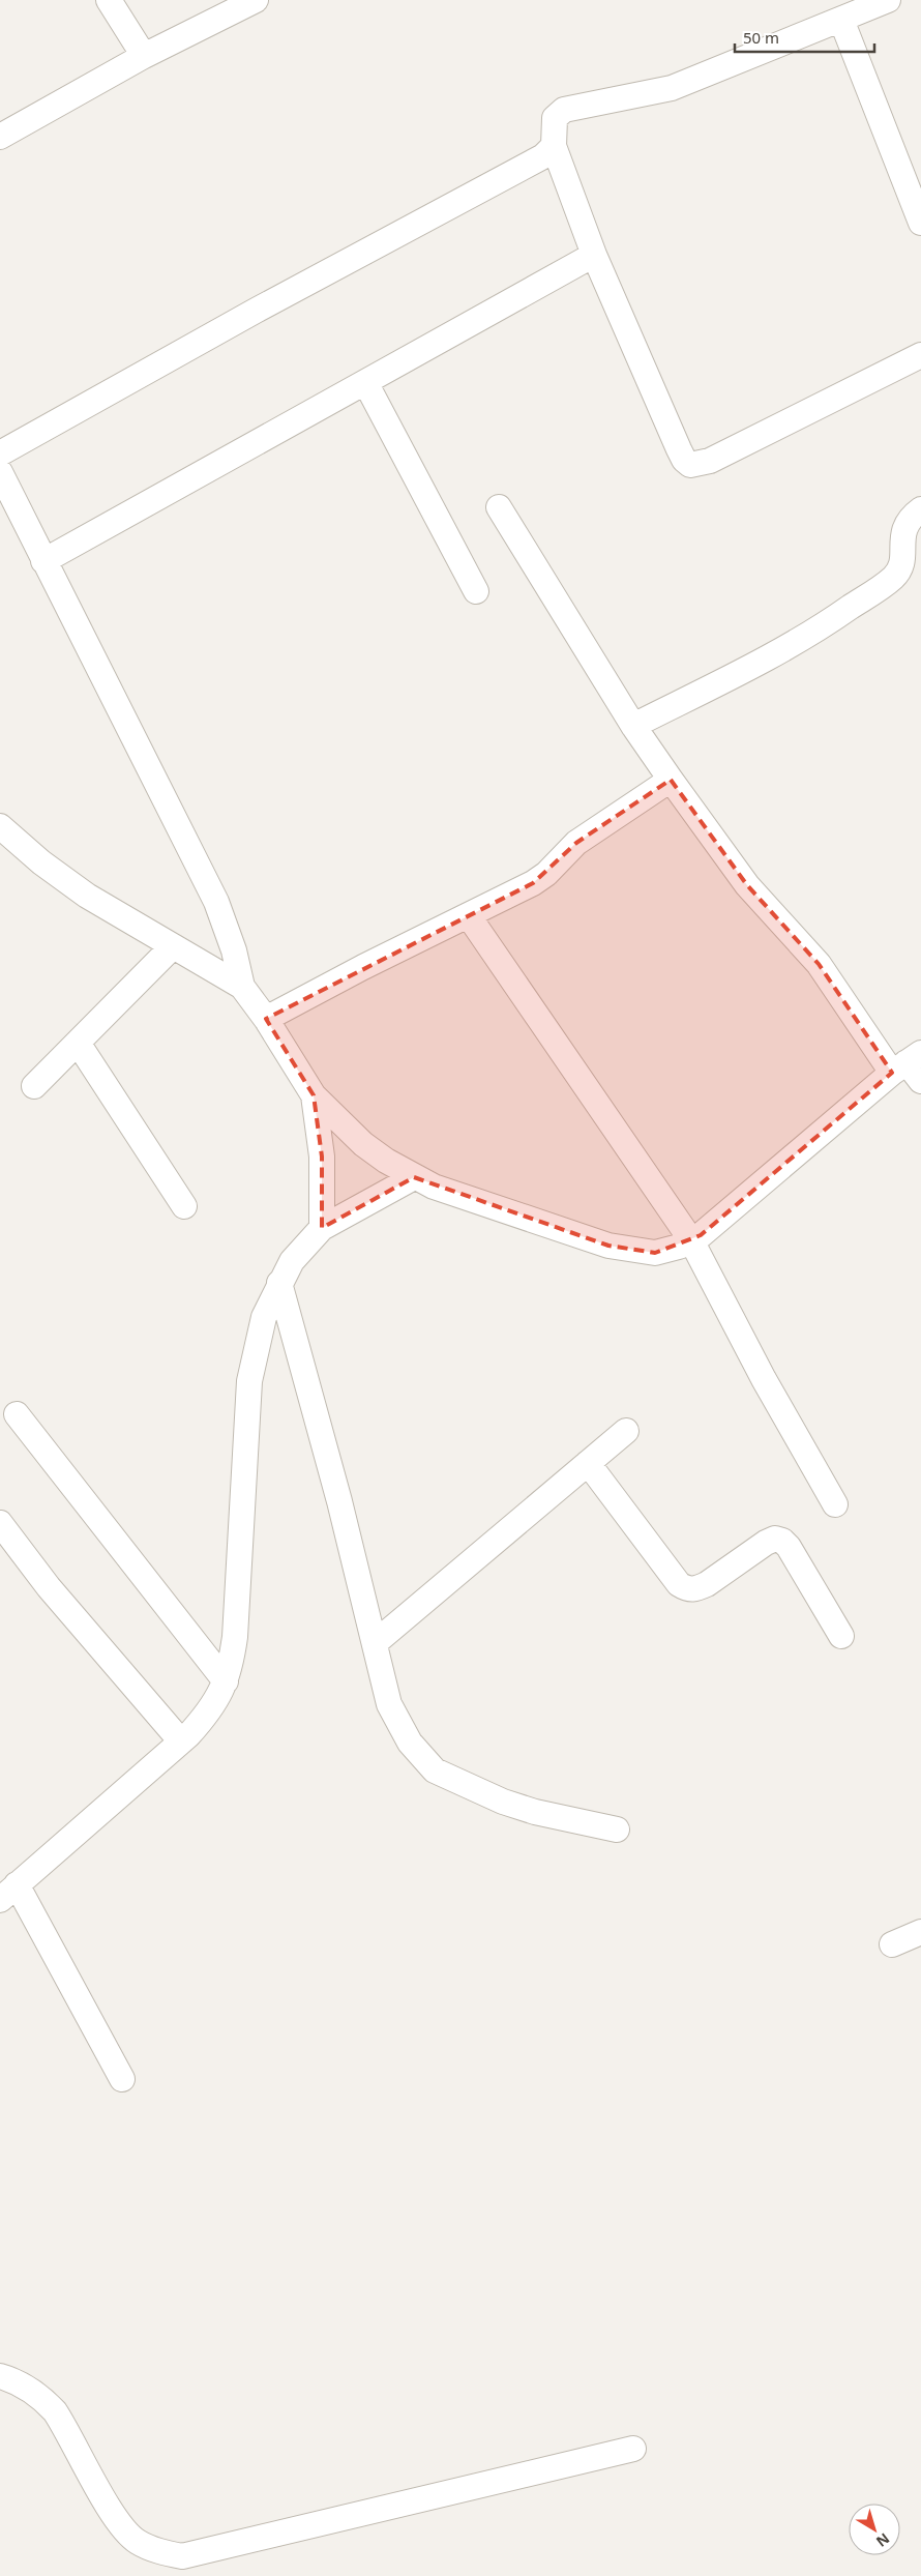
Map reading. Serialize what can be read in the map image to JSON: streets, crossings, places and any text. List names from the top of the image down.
{
  "scale_bar": "50 m",
  "north": "bottom right"
}
